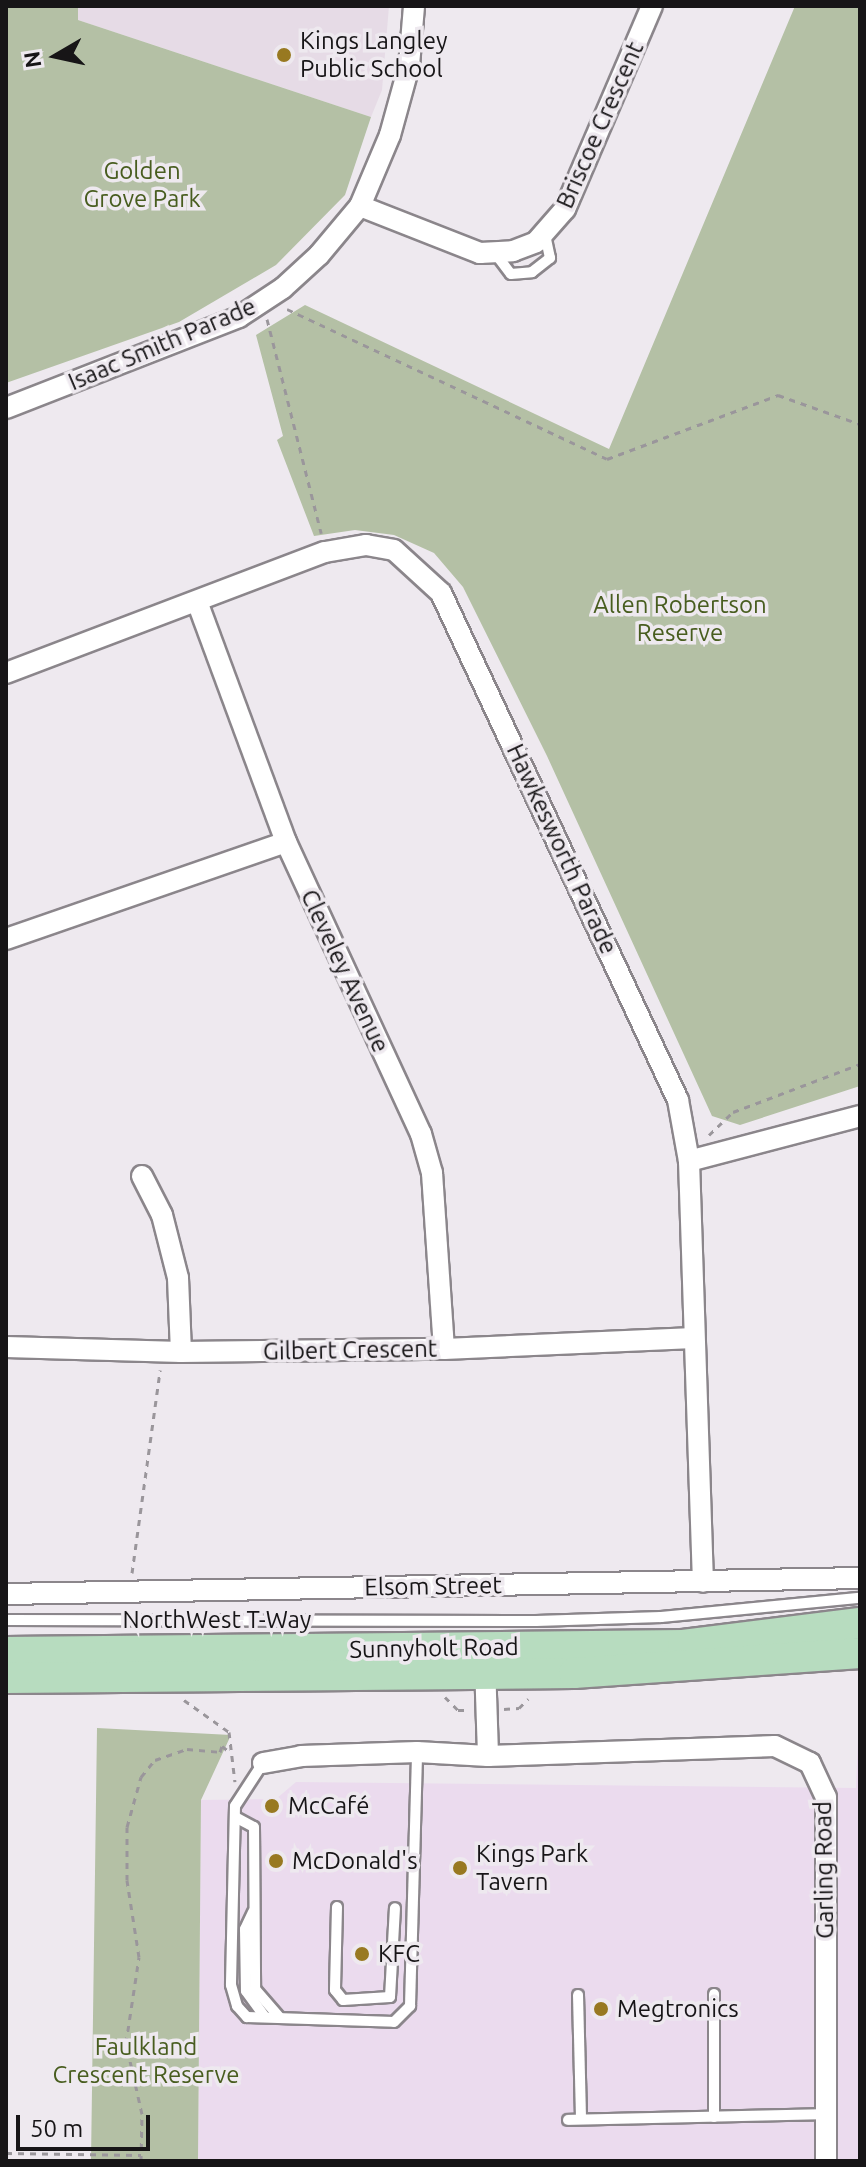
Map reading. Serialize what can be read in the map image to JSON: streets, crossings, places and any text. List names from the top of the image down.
{
  "streets": {
    "main road": ["Sunnyholt Road"],
    "street": [
      "Briscoe Crescent",
      "Isaac Smith Parade",
      "Hawkesworth Parade",
      "Cleveley Avenue",
      "Gilbert Crescent",
      "Elsom Street",
      "Garling Road"
    ],
    "lane": ["NorthWest T-Way"]
  },
  "crossings": [
    ["Briscoe Crescent", "Isaac Smith Parade"],
    ["Hawkesworth Parade", "Cleveley Avenue"],
    ["Hawkesworth Parade", "Gilbert Crescent"],
    ["Hawkesworth Parade", "Elsom Street"],
    ["Cleveley Avenue", "Gilbert Crescent"]
  ],
  "parks": ["Golden Grove Park", "Allen Robertson Reserve", "Faulkland Crescent Reserve"],
  "places": [
    "Kings Langley Public School",
    "McCafé",
    "McDonald's",
    "Kings Park Tavern",
    "KFC",
    "Megtronics"
  ],
  "scale_bar": "50 m",
  "north": "left"
}
